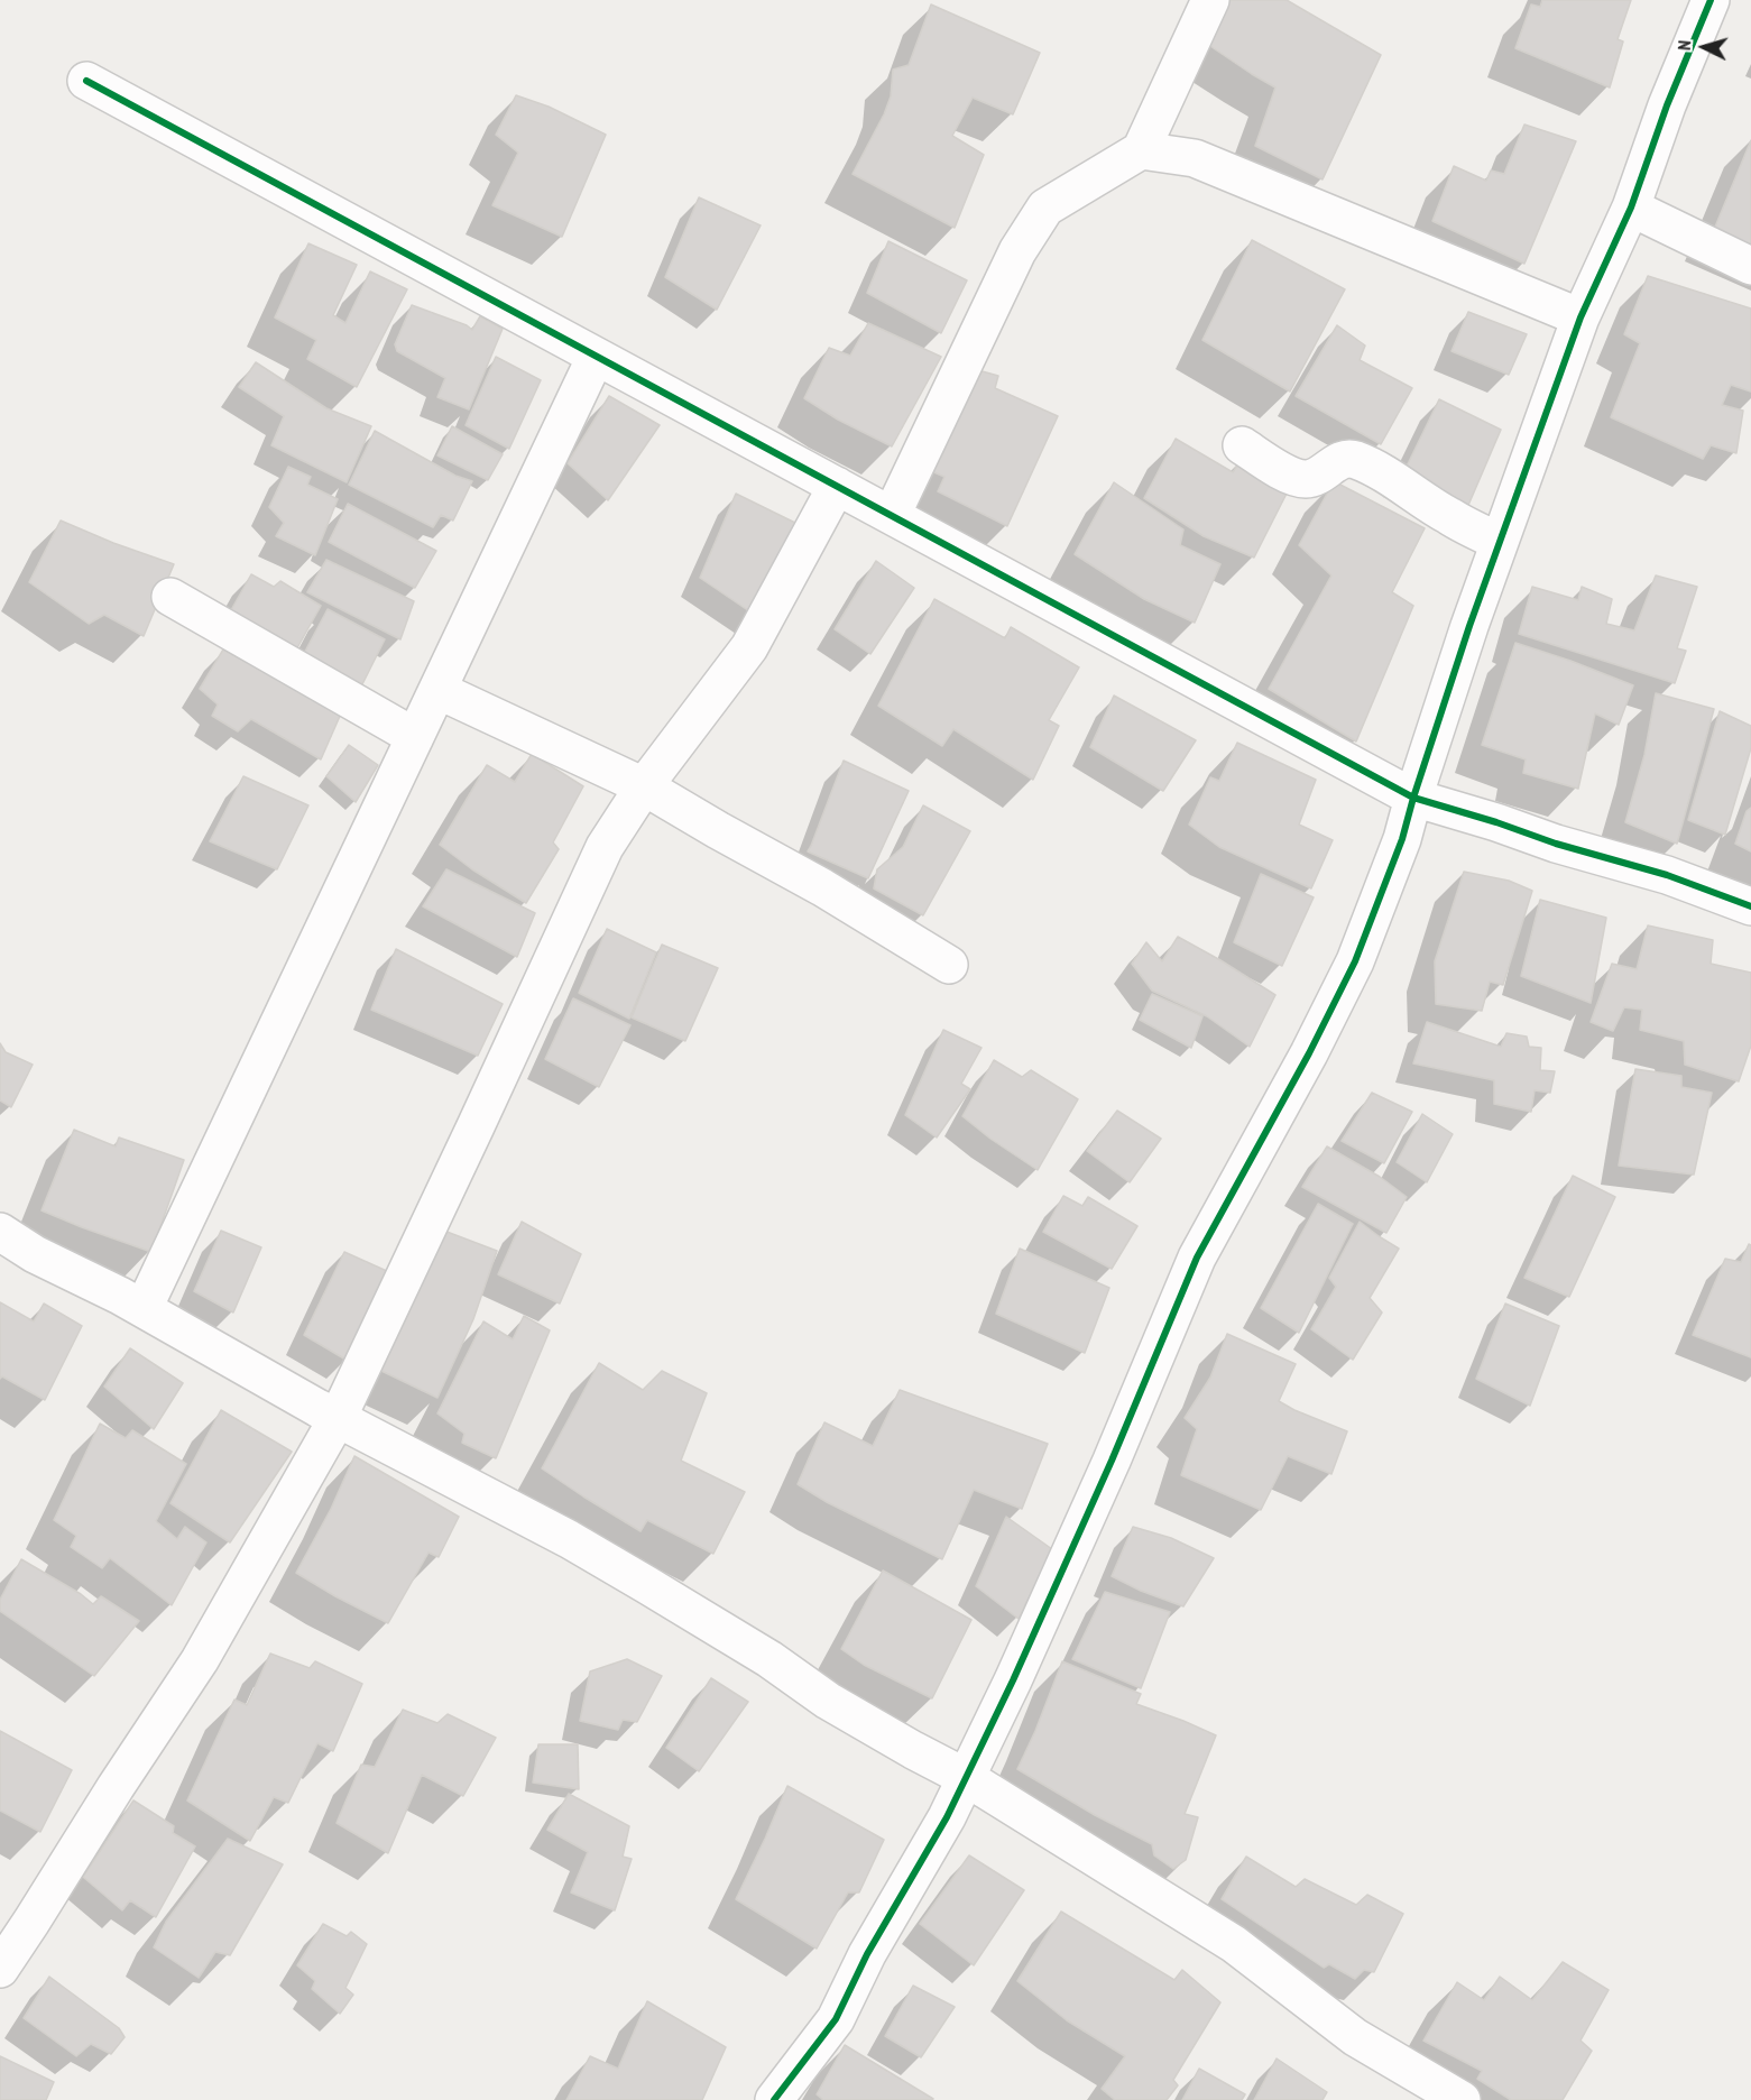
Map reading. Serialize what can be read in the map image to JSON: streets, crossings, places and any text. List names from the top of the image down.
{
  "north": "left"
}
